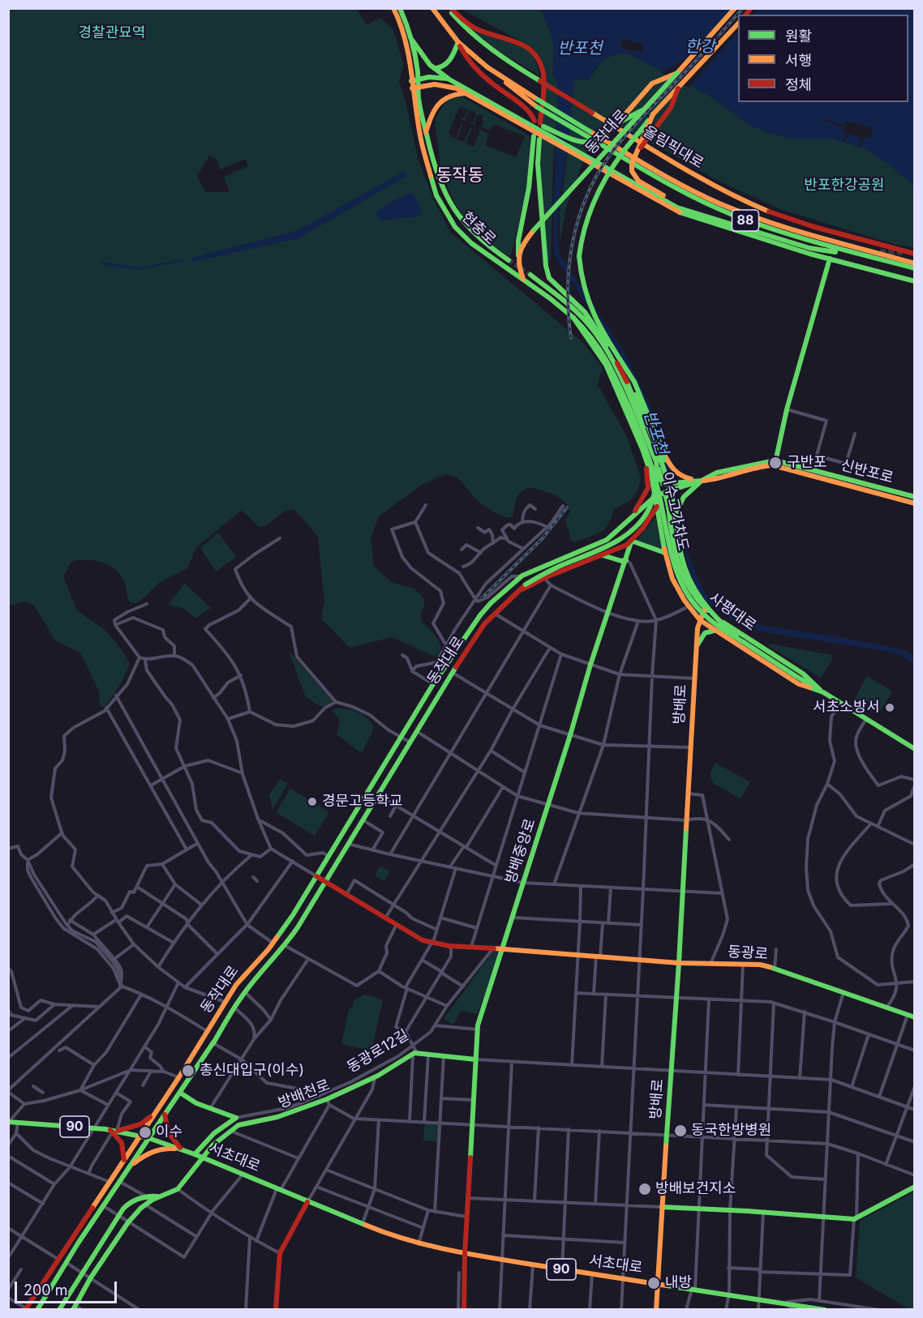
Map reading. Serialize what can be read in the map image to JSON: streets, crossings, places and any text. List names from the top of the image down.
{
  "streets": {
    "main road": [
      "동작대로",
      "올림픽대로",
      "88",
      "현충로",
      "신반포로",
      "이수고가차도",
      "사평대로",
      "방배로",
      "방배중앙로",
      "동광로",
      "동광로12길",
      "방배천로",
      "90",
      "서초대로"
    ]
  },
  "crossings": [
    ["동작대로", "현충로"],
    ["동작대로", "신반포로"],
    ["동작대로", "이수고가차도"],
    ["동작대로", "사평대로"],
    ["동작대로", "방배중앙로"],
    ["동작대로", "동광로"],
    ["동작대로", "90"],
    ["동작대로", "서초대로"],
    ["현충로", "이수고가차도"],
    ["신반포로", "사평대로"],
    ["이수고가차도", "사평대로"],
    ["사평대로", "방배로"],
    ["사평대로", "방배중앙로"],
    ["방배로", "동광로"],
    ["방배로", "서초대로"],
    ["방배중앙로", "동광로"],
    ["방배중앙로", "서초대로"],
    ["동광로", "동광로12길"],
    ["동광로12길", "서초대로"],
    ["방배천로", "서초대로"],
    ["90", "서초대로"]
  ],
  "districts": ["동작동"],
  "water": ["한강", "반포천"],
  "parks": ["경찰관묘역", "반포한강공원"],
  "places": [
    "구반포",
    "서초소방서",
    "경문고등학교",
    "총신대입구(이수)",
    "동국한방병원",
    "이수",
    "방배보건지소",
    "내방"
  ],
  "legend": ["원활", "서행", "정체"],
  "scale_bar": "200 m"
}
